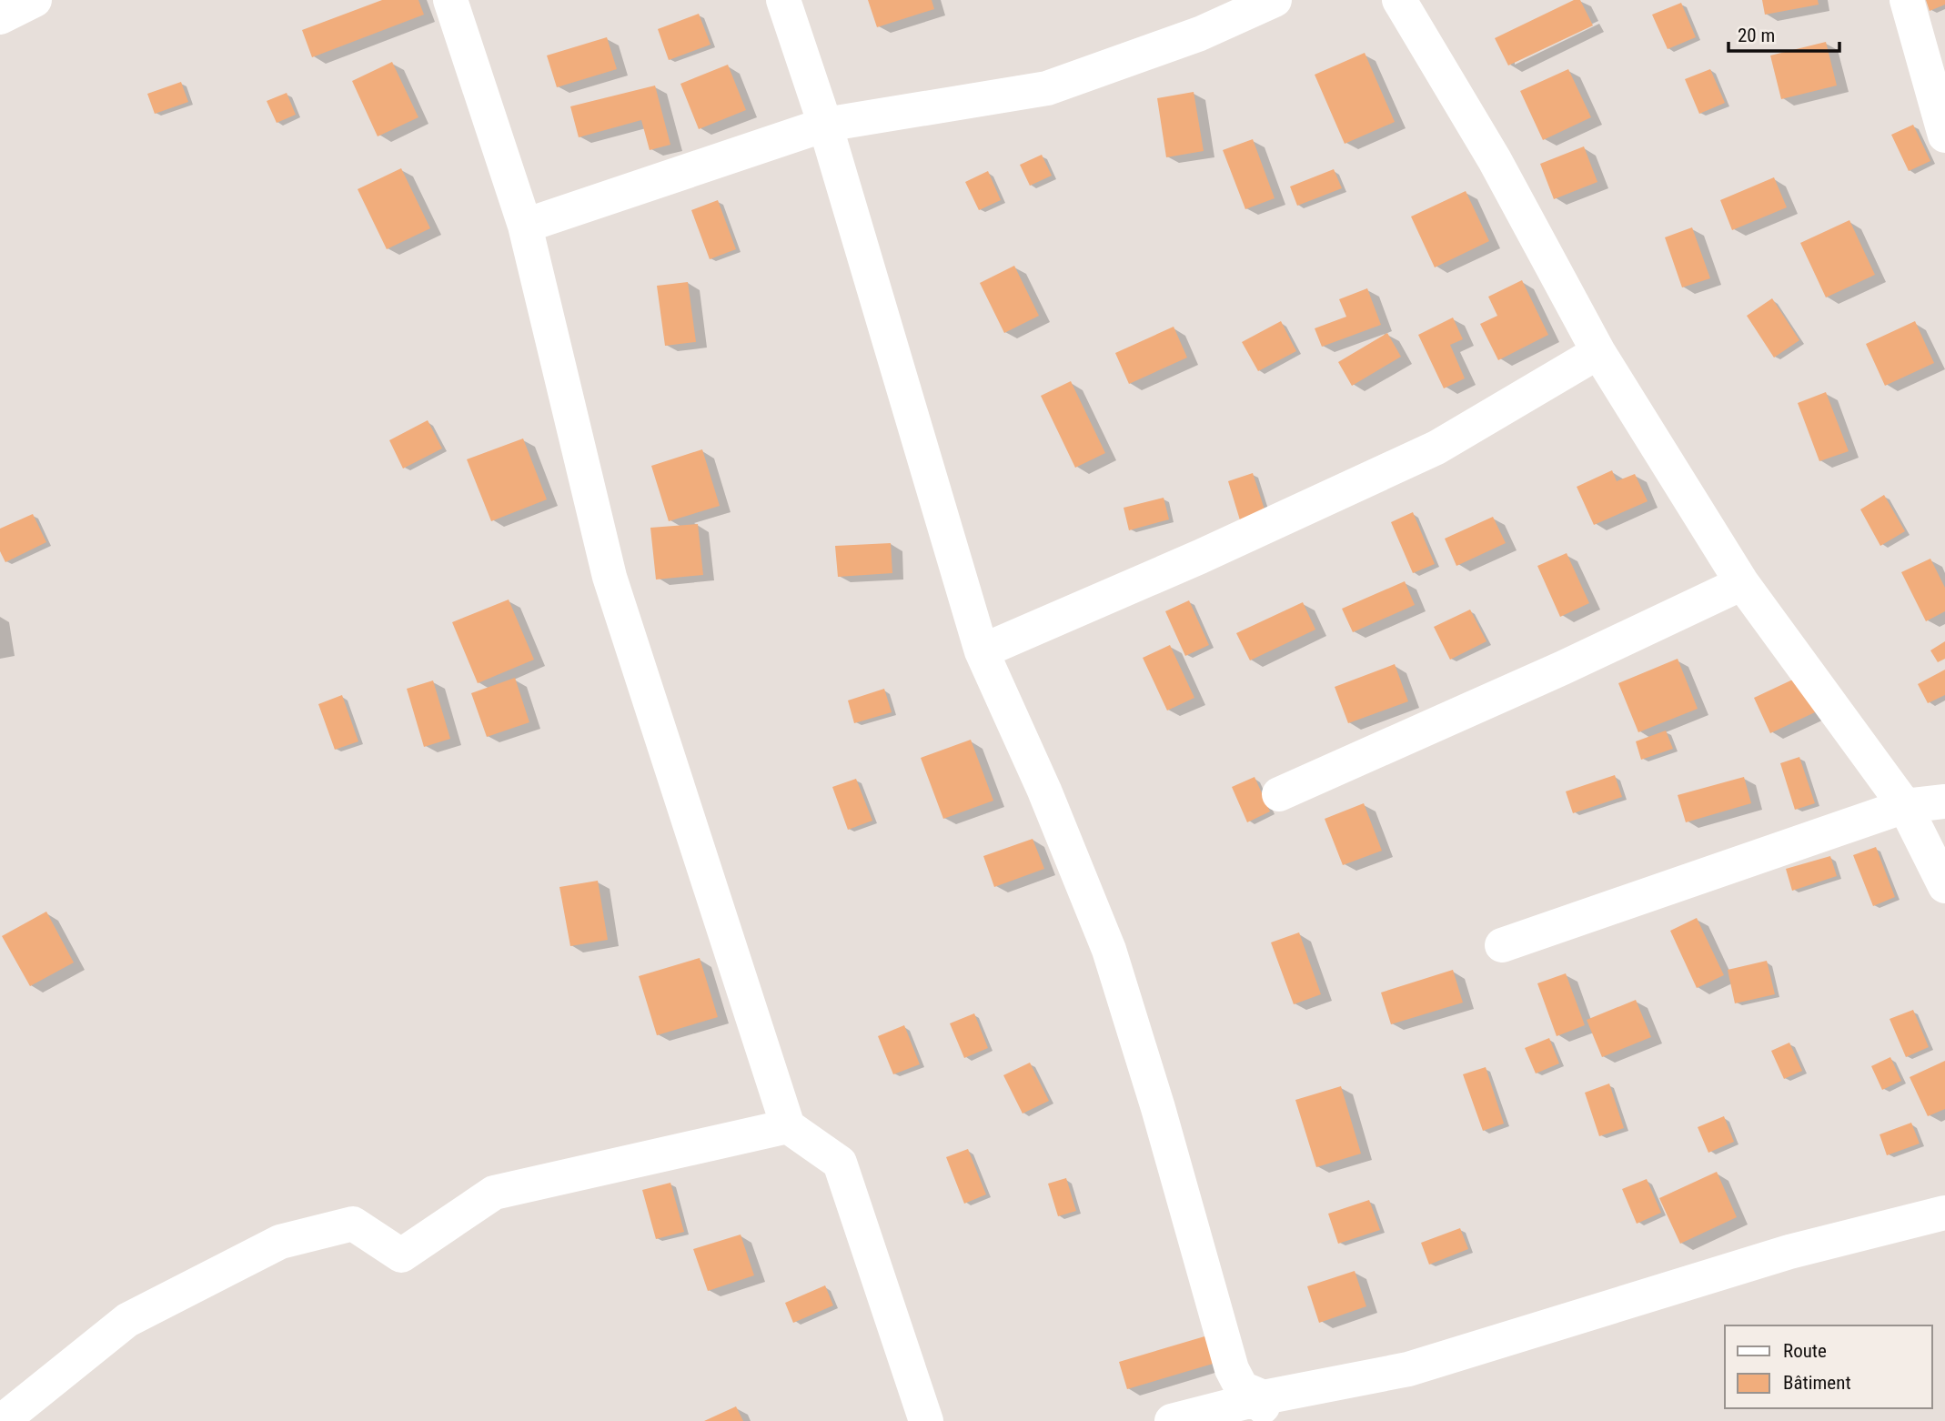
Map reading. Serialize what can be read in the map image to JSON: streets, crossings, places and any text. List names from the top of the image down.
{
  "legend": ["Route", "Bâtiment"],
  "scale_bar": "20 m"
}
